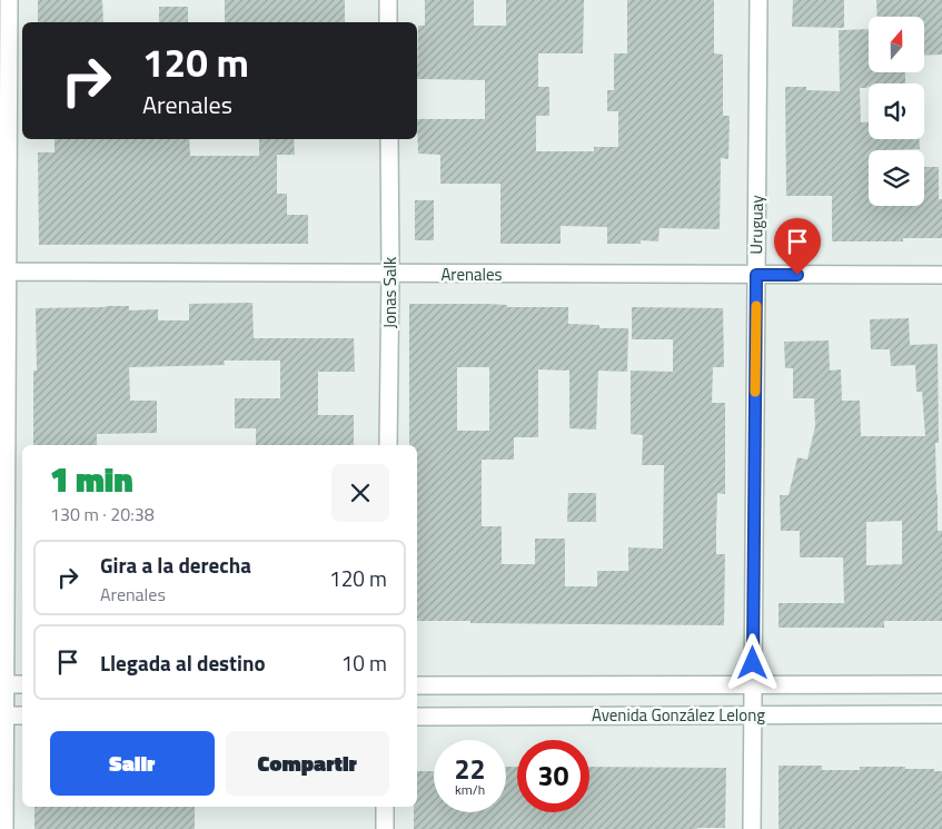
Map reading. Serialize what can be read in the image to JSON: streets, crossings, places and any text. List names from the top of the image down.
{
  "streets": {
    "street": [
      "Uruguay",
      "Arenales",
      "Jonas Salk",
      "Avenida González Lelong"
    ]
  },
  "crossings": [
    ["Uruguay", "Arenales"],
    ["Uruguay", "Avenida González Lelong"],
    ["Arenales", "Jonas Salk"]
  ],
  "north": "top",
  "page": {
    "turn": ["120 m", "Arenales"],
    "heading": ["1 min", "130 m · 20:38"],
    "list": [
      {
        "name": "Gira a la derecha",
        "note": "Arenales",
        "value": "120 m"
      },
      {
        "name": "Llegada al destino",
        "value": "10 m"
      }
    ],
    "buttons": ["Salir", "Compartir"],
    "speed": "22 km/h",
    "limit": "30"
  }
}
